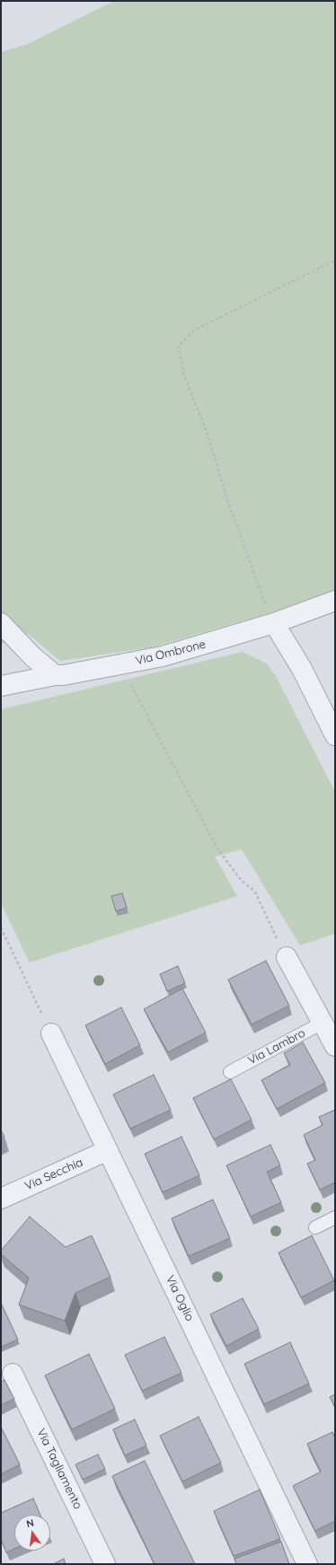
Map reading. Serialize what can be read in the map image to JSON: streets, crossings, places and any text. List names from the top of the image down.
{
  "streets": {
    "street": [
      "Via Ombrone",
      "Via Secchia",
      "Via Oglio",
      "Via Tagliamento"
    ],
    "lane": ["Via Lambro"]
  },
  "crossings": [
    ["Via Secchia", "Via Oglio"]
  ],
  "north": "top"
}
